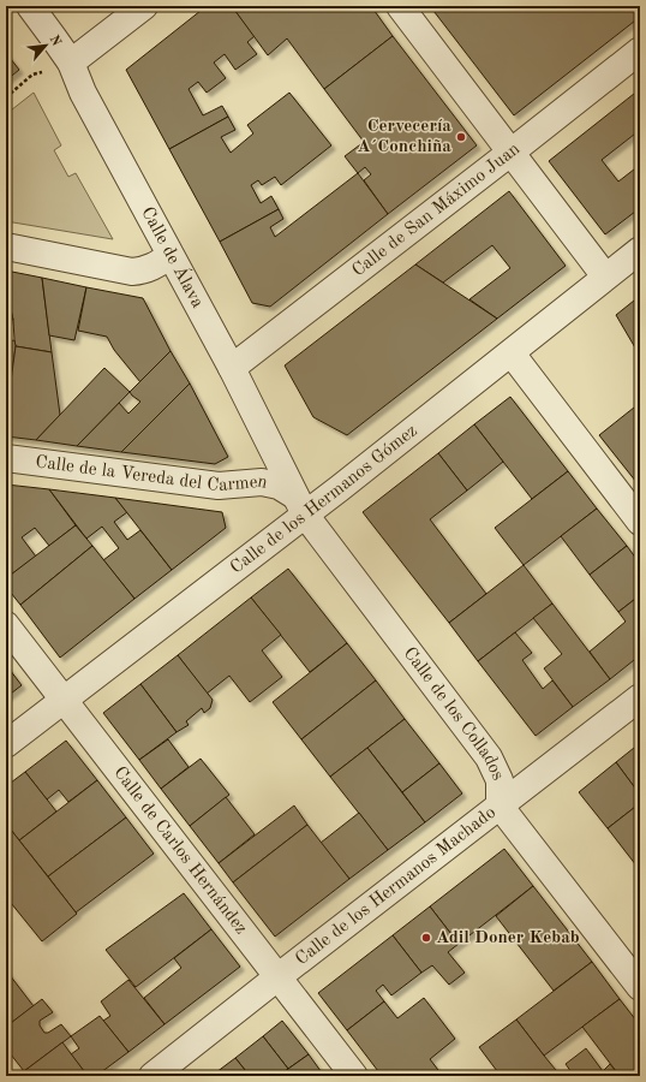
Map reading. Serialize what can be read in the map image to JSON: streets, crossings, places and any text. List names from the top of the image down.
{
  "streets": {
    "street": [
      "Calle de San Máximo Juan",
      "Calle de Álava",
      "Calle de la Vereda del Carmen",
      "Calle de los Hermanos Gómez",
      "Calle de los Collados",
      "Calle de Carlos Hernández",
      "Calle de los Hermanos Machado"
    ]
  },
  "crossings": [
    ["Calle de San Máximo Juan", "Calle de Álava"],
    ["Calle de Álava", "Calle de la Vereda del Carmen"],
    ["Calle de Álava", "Calle de los Hermanos Gómez"],
    ["Calle de Álava", "Calle de los Collados"],
    ["Calle de la Vereda del Carmen", "Calle de los Hermanos Gómez"],
    ["Calle de la Vereda del Carmen", "Calle de los Collados"],
    ["Calle de los Hermanos Gómez", "Calle de los Collados"],
    ["Calle de los Hermanos Gómez", "Calle de Carlos Hernández"],
    ["Calle de los Collados", "Calle de los Hermanos Machado"],
    ["Calle de Carlos Hernández", "Calle de los Hermanos Machado"]
  ],
  "places": ["Cervecería A´Conchiña", "Adil Doner Kebab"],
  "north": "top right"
}
